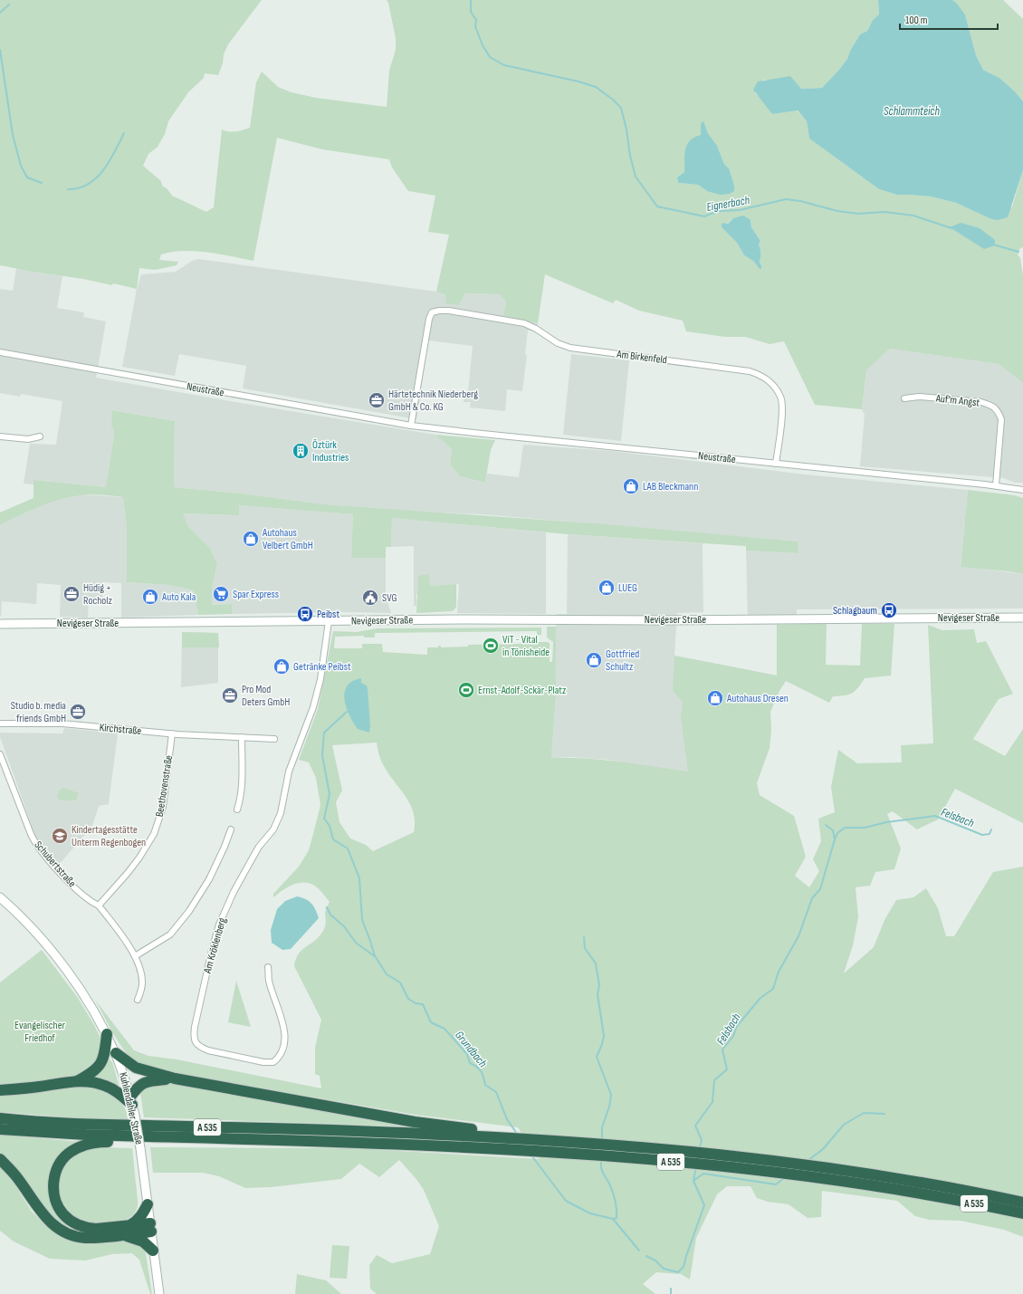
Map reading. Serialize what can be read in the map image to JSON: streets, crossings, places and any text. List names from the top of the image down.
{
  "streets": {
    "highway": ["A 535"],
    "main road": ["Nevigeser Straße", "Kuhlendahler Straße"],
    "street": [
      "Am Birkenfeld",
      "Neustraße",
      "Auf'm Angst",
      "Kirchstraße",
      "Beethovenstraße",
      "Schubertstraße",
      "Am Kröklenberg"
    ]
  },
  "crossings": [
    ["Am Birkenfeld", "Neustraße"],
    ["Neustraße", "Auf'm Angst"],
    ["Nevigeser Straße", "Am Kröklenberg"],
    ["Kirchstraße", "Beethovenstraße"],
    ["Beethovenstraße", "Schubertstraße"]
  ],
  "water": [
    "Schlammteich",
    "Eignerbach",
    "Felsbach",
    "Grundbach"
  ],
  "parks": ["Evangelischer Friedhof"],
  "places": {
    "office": [
      "Härtetechnik Niederberg GmbH & Co. KG",
      "Hüdig + Rocholz",
      "Pro Mod Deters GmbH",
      "Studio b. media friends GmbH"
    ],
    "building": ["Öztürk Industries"],
    "shop": [
      "LAB Bleckmann",
      "Autohaus Velbert GmbH",
      "LUEG",
      "Auto Kala",
      "Gottfried Schultz",
      "Getränke Peibst",
      "Autohaus Dresen"
    ],
    "supermarket": ["Spar Express"],
    "public building": ["SVG"],
    "bus stop": ["Schlagbaum", "Peibst"],
    "sports": ["ViT - Vital in Tönisheide", "Ernst-Adolf-Sckär-Platz"],
    "school or university": ["Kindertagesstätte Unterm Regenbogen"]
  },
  "scale_bar": "100 m"
}
